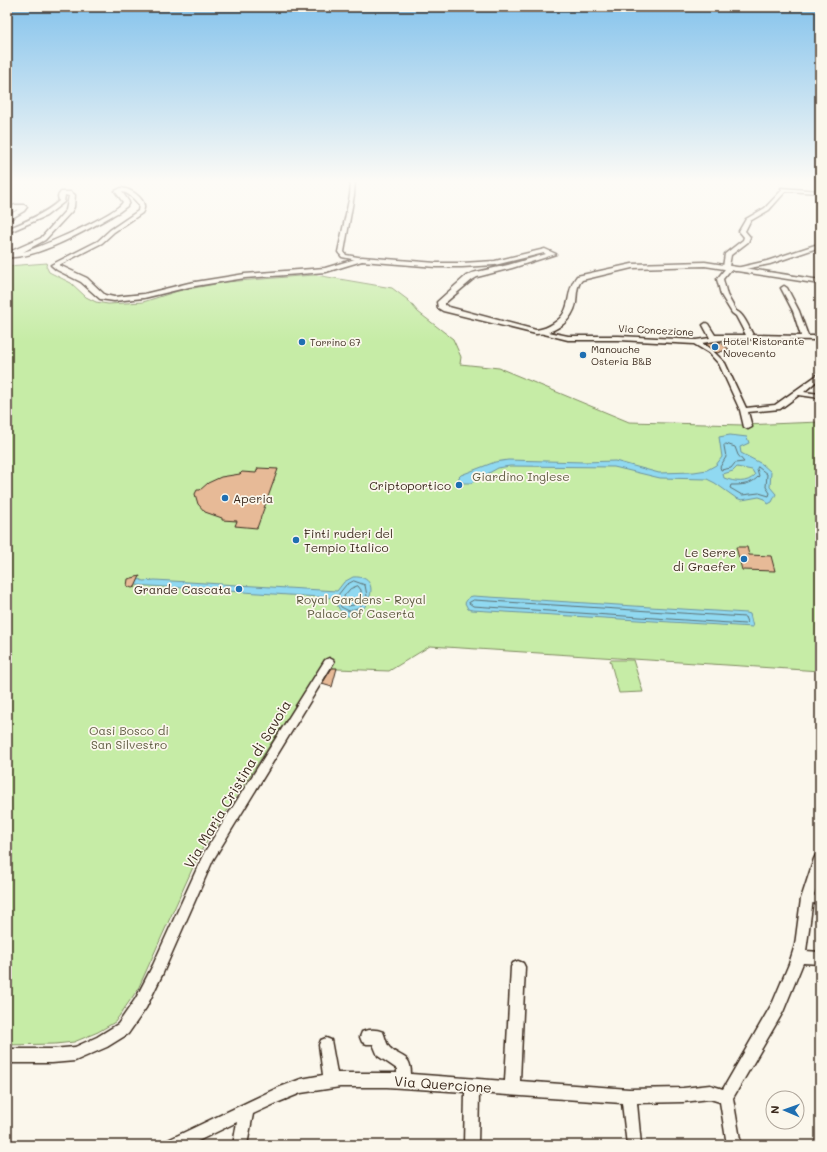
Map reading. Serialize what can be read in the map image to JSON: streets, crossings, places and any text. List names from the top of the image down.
{
  "streets": {
    "street": ["Via Concezione", "Via Maria Cristina di Savoia", "Via Quercione"]
  },
  "parks": ["Giardino Inglese", "Royal Gardens - Royal Palace of Caserta", "Oasi Bosco di San Silvestro"],
  "places": [
    "Torrino 67",
    "Hotel Ristorante Novecento",
    "Manouche Osteria B&B",
    "Criptoportico",
    "Aperia",
    "Finti ruderi del Tempio Italico",
    "Le Serre di Graefer",
    "Grande Cascata"
  ],
  "north": "left"
}
